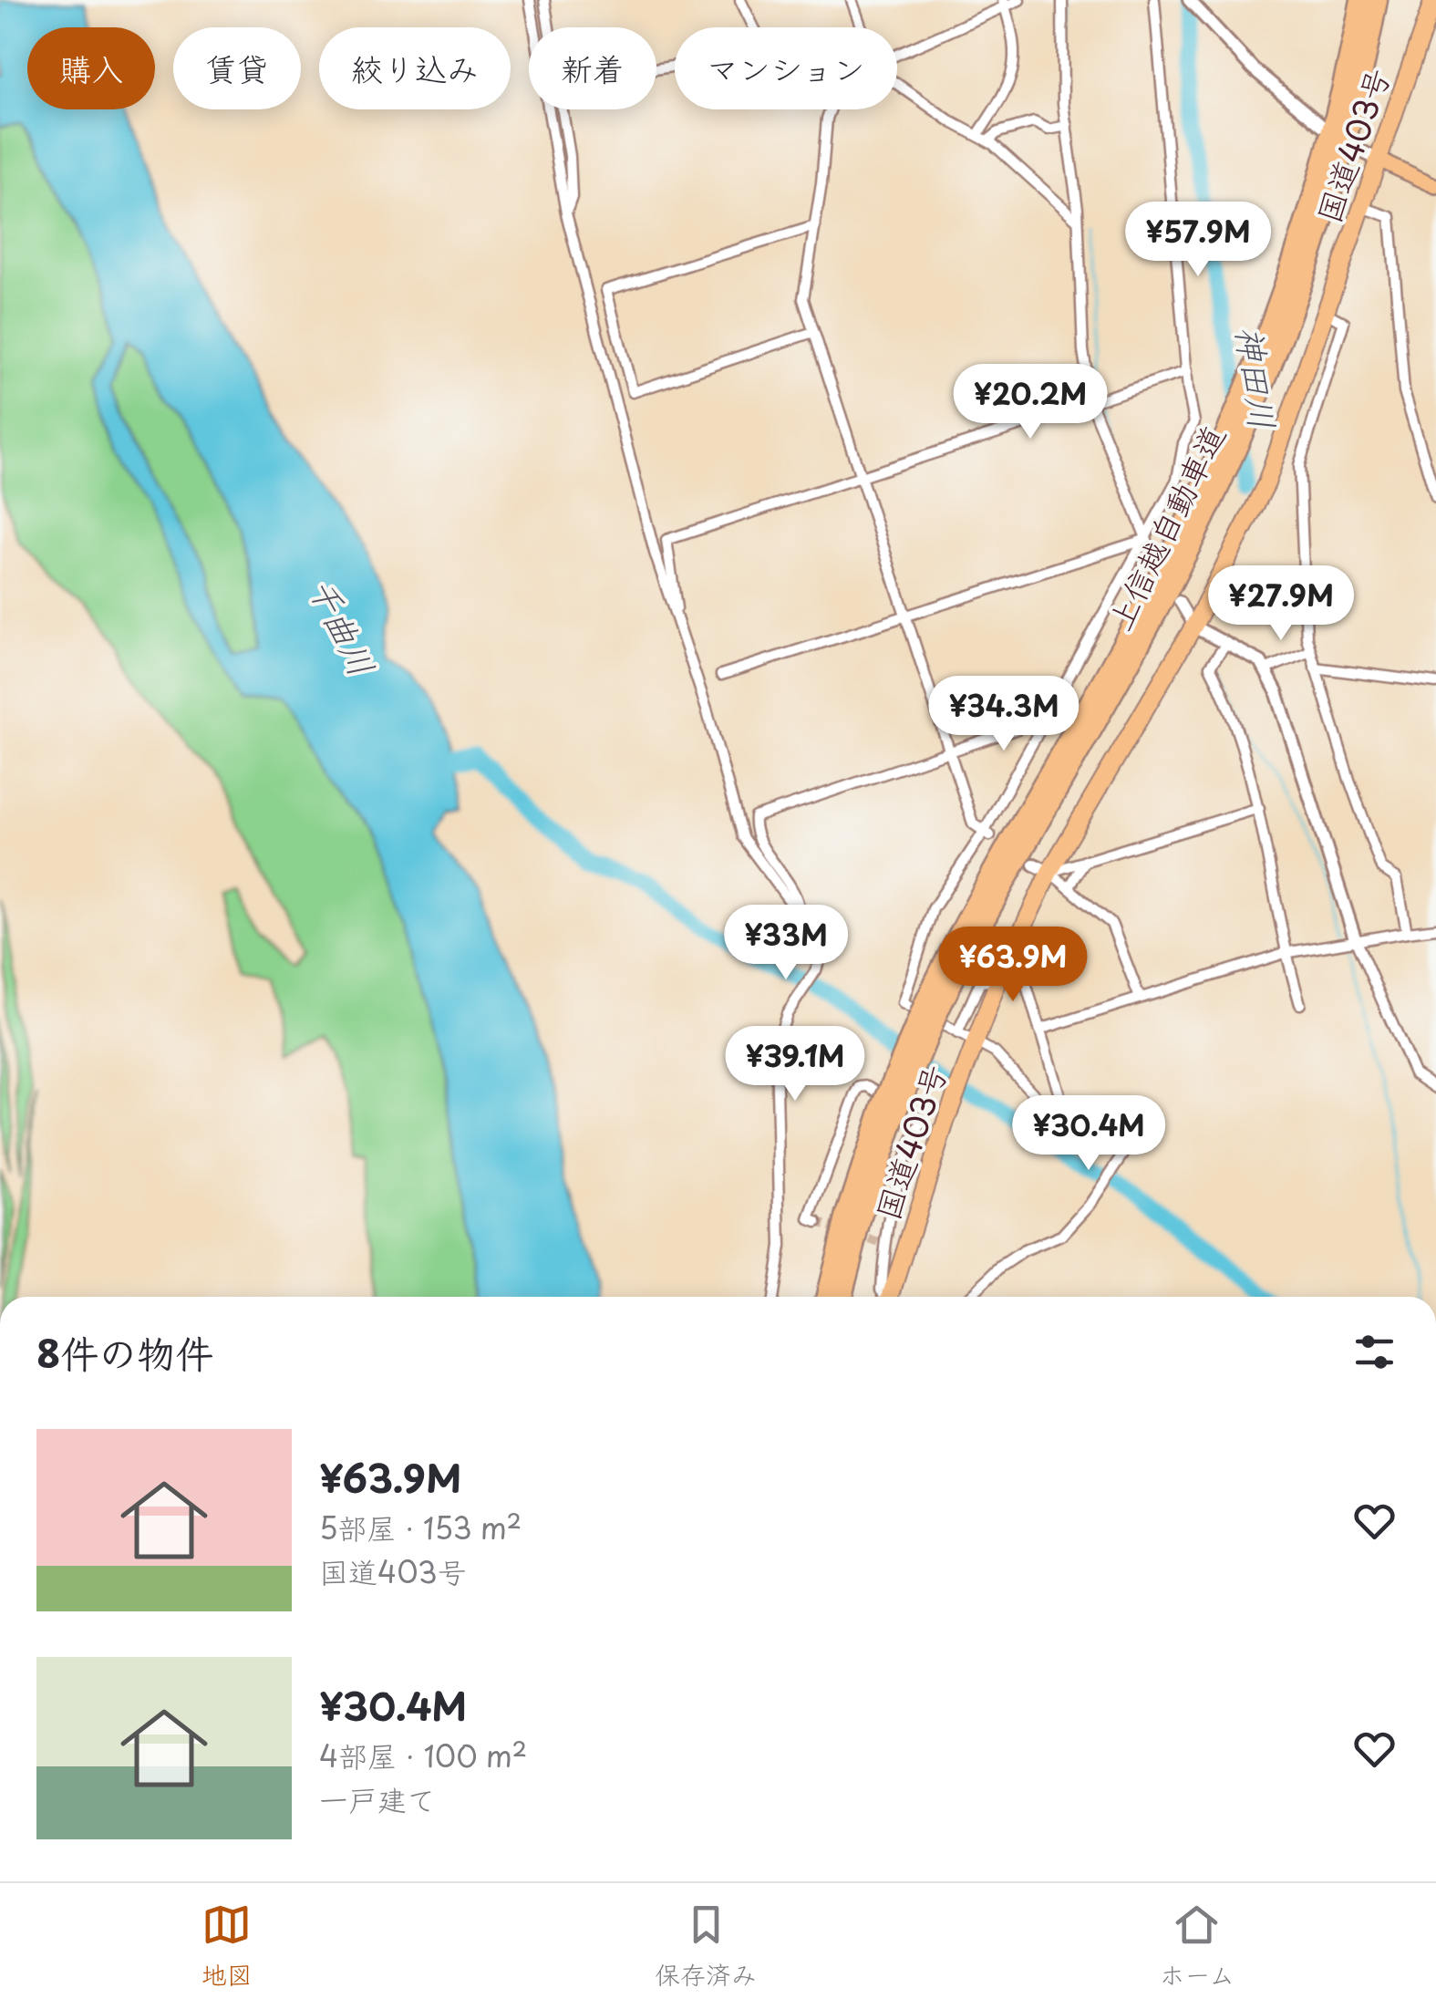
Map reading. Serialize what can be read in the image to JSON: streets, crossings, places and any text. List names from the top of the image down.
{
  "streets": {
    "highway": ["国道403号", "上信越自動車道"]
  },
  "water": ["神田川", "千曲川"],
  "page": {
    "chip": [
      "購入",
      "賃貸",
      "絞り込み",
      "新着",
      "マンション"
    ],
    "price": [
      "¥57.9M",
      "¥20.2M",
      "¥27.9M",
      "¥34.3M",
      "¥33M",
      "¥63.9M",
      "¥39.1M",
      "¥30.4M"
    ],
    "heading": "8件の物件",
    "list": [
      {
        "name": "¥63.9M",
        "note": "5部屋 · 153 m² · 国道403号"
      },
      {
        "name": "¥30.4M",
        "note": "4部屋 · 100 m² · 一戸建て"
      }
    ],
    "tabs": ["地図", "保存済み", "ホーム"]
  }
}
